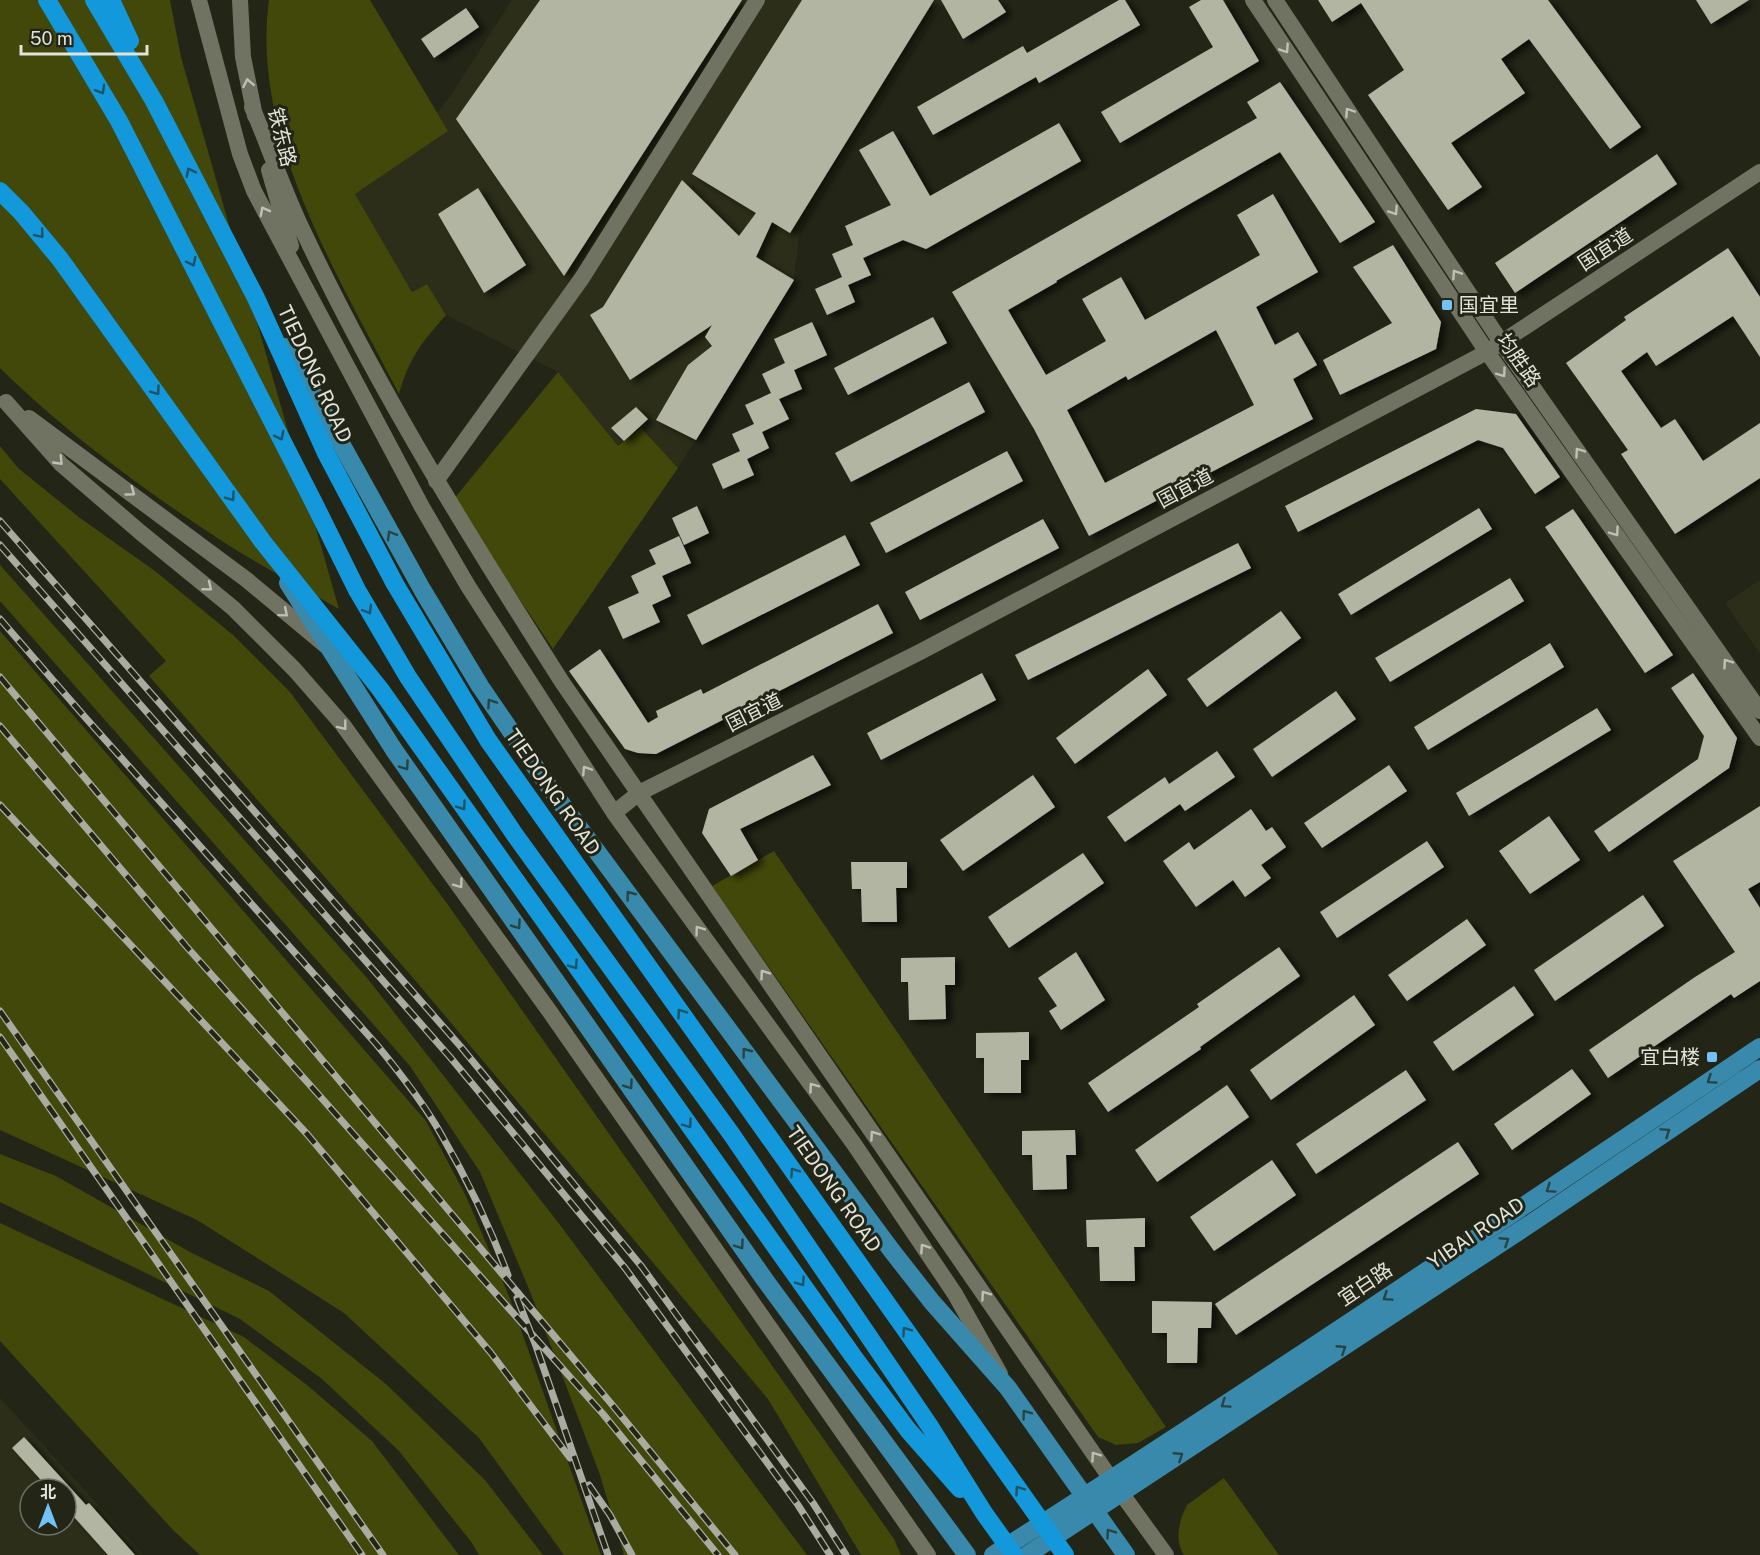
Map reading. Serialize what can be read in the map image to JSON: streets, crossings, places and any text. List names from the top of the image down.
{
  "streets": {
    "highway": ["TIEDONG ROAD"],
    "main road": ["YIBAI ROAD", "宜白路"],
    "street": ["铁东路", "国宜道", "均胜路"]
  },
  "crossings": [
    ["铁东路", "TIEDONG ROAD"],
    ["国宜道", "均胜路"],
    ["国宜道", "TIEDONG ROAD"],
    ["TIEDONG ROAD", "YIBAI ROAD"],
    ["YIBAI ROAD", "宜白路"]
  ],
  "one_way": ["铁东路", "YIBAI ROAD", "宜白路"],
  "places": {
    "transit": ["国宜里", "宜白楼"]
  },
  "scale_bar": "50 m",
  "north": "top"
}
